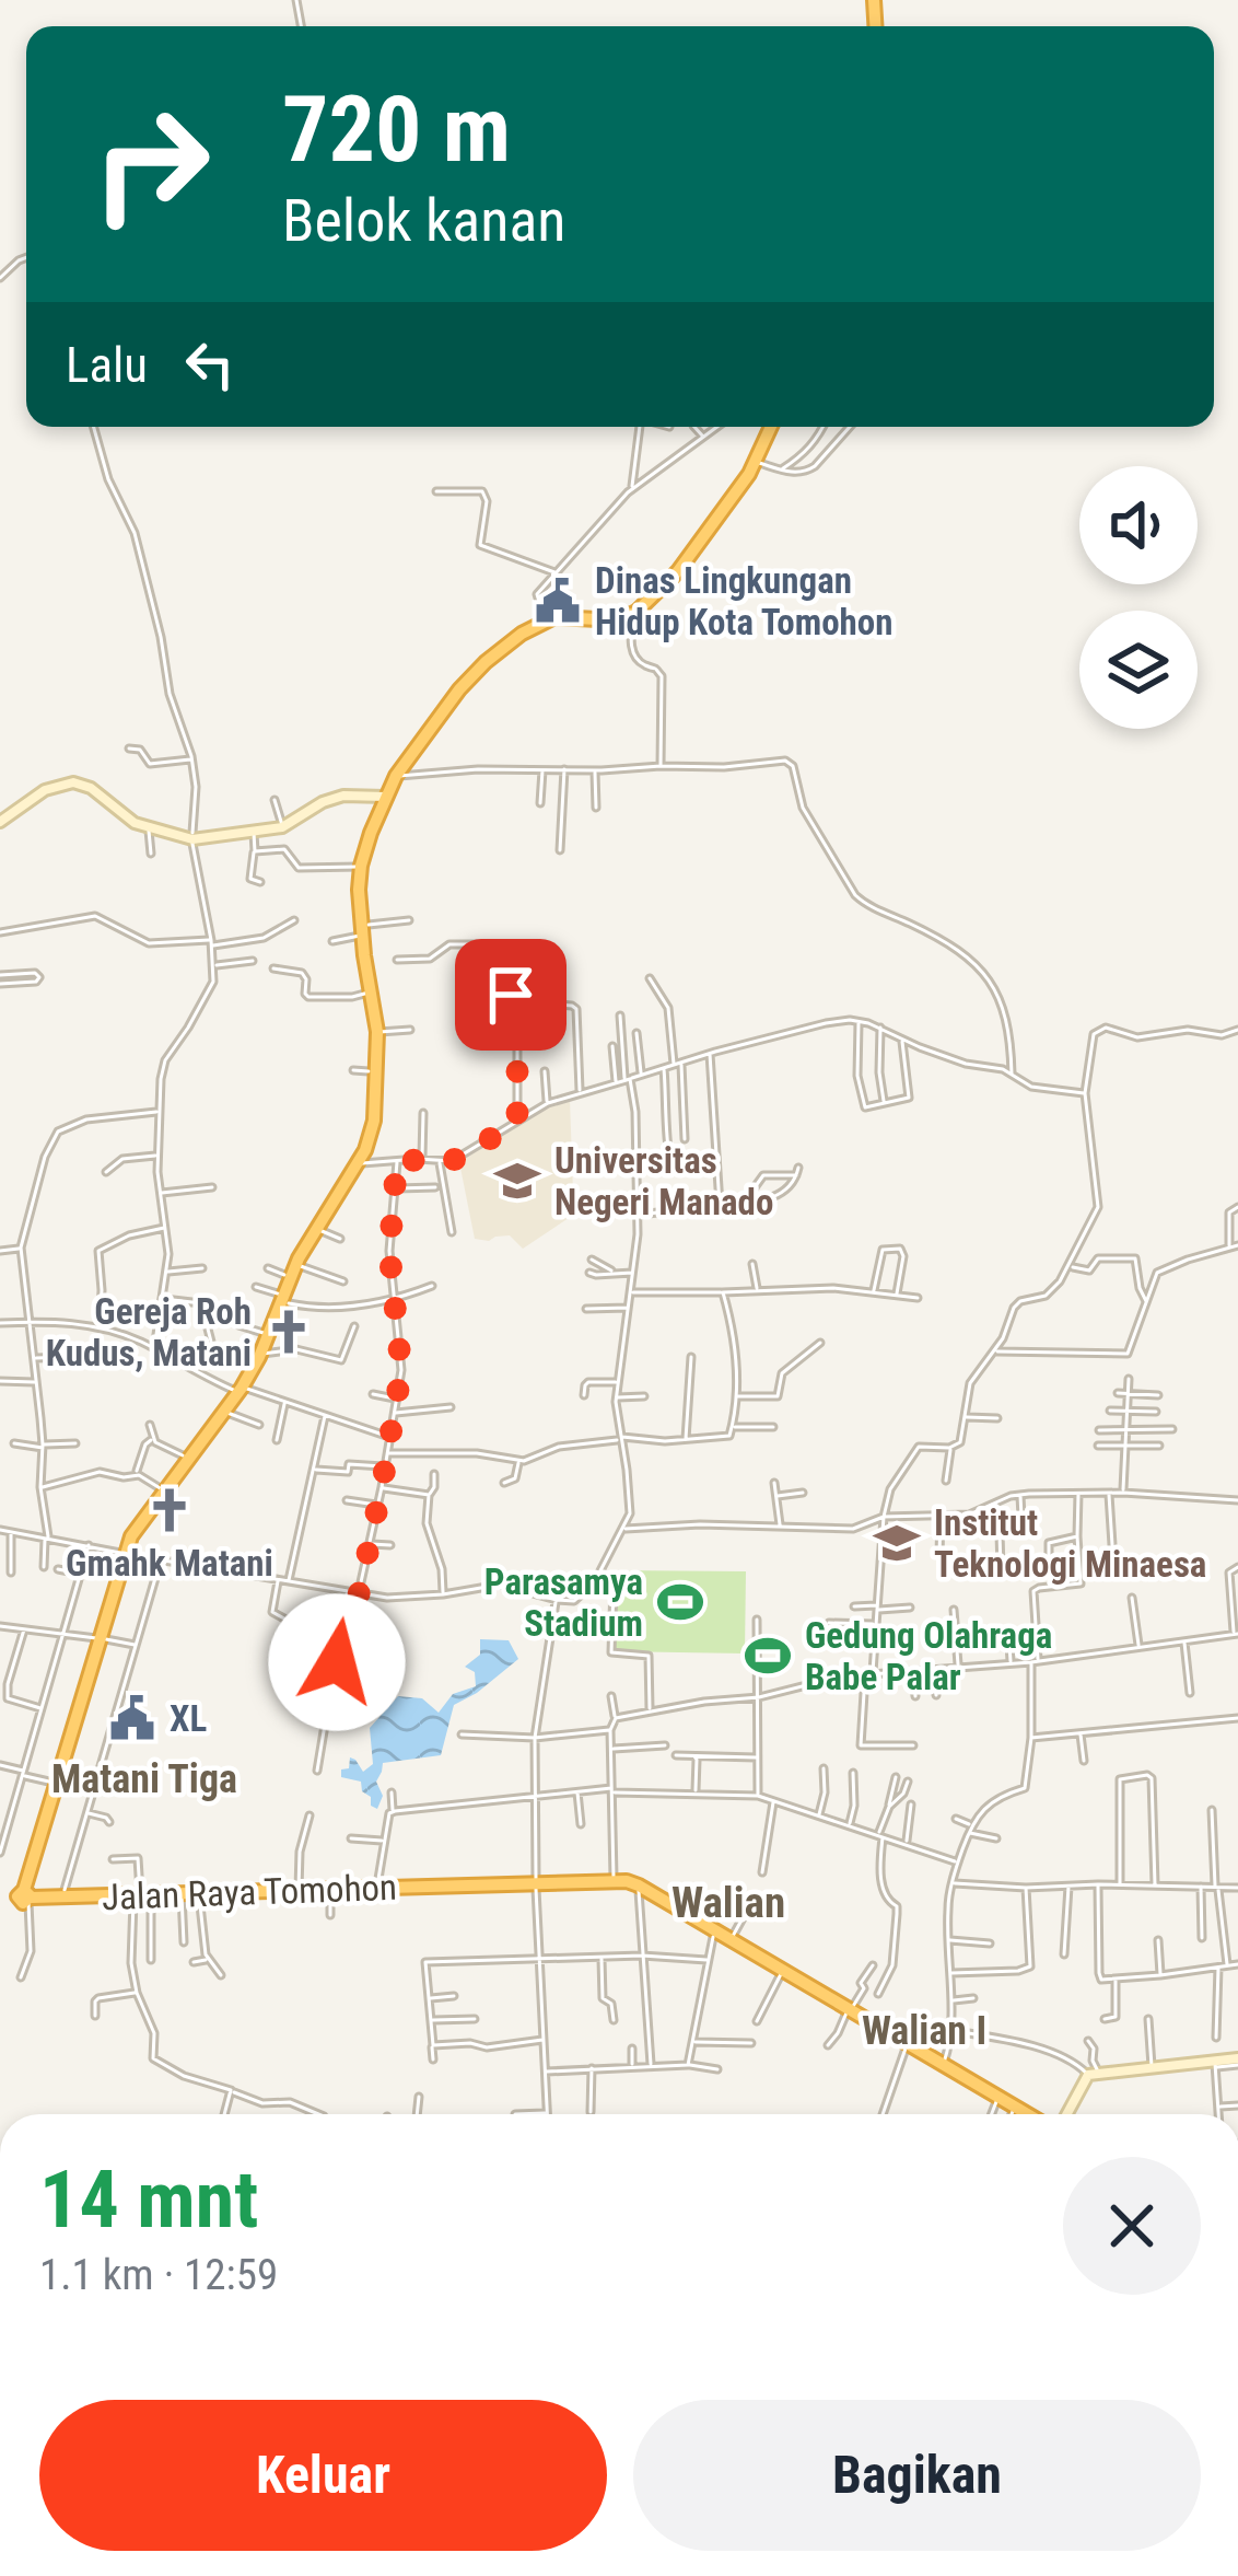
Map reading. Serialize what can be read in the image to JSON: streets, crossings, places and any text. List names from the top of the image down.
{
  "streets": {
    "highway": ["Jalan Raya Tomohon"]
  },
  "districts": ["Matani Tiga", "Walian", "Walian I"],
  "places": {
    "public building": ["Dinas Lingkungan Hidup Kota Tomohon", "XL"],
    "school or university": ["Universitas Negeri Manado", "Institut Teknologi Minaesa"],
    "church": ["Gereja Roh Kudus, Matani", "Gmahk Matani"],
    "sports": ["Parasamya Stadium", "Gedung Olahraga Babe Palar"]
  },
  "page": {
    "turn": ["720 m", "Belok kanan"],
    "then": "Lalu",
    "heading": ["14 mnt", "1.1 km · 12:59"],
    "buttons": ["Keluar", "Bagikan"]
  }
}
